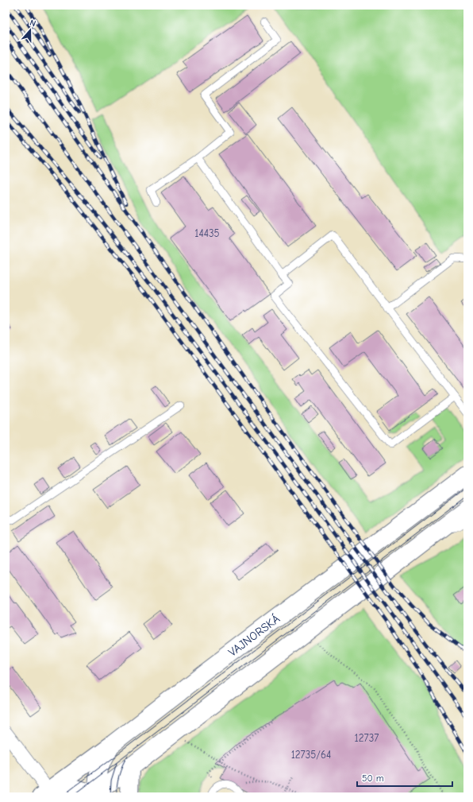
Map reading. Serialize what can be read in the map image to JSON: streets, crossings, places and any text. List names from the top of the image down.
{
  "streets": {
    "main road": ["VAJNORSKÁ"]
  },
  "house_numbers": ["14435", "12737", "12735/64"],
  "scale_bar": "50 m",
  "north": "top"
}
